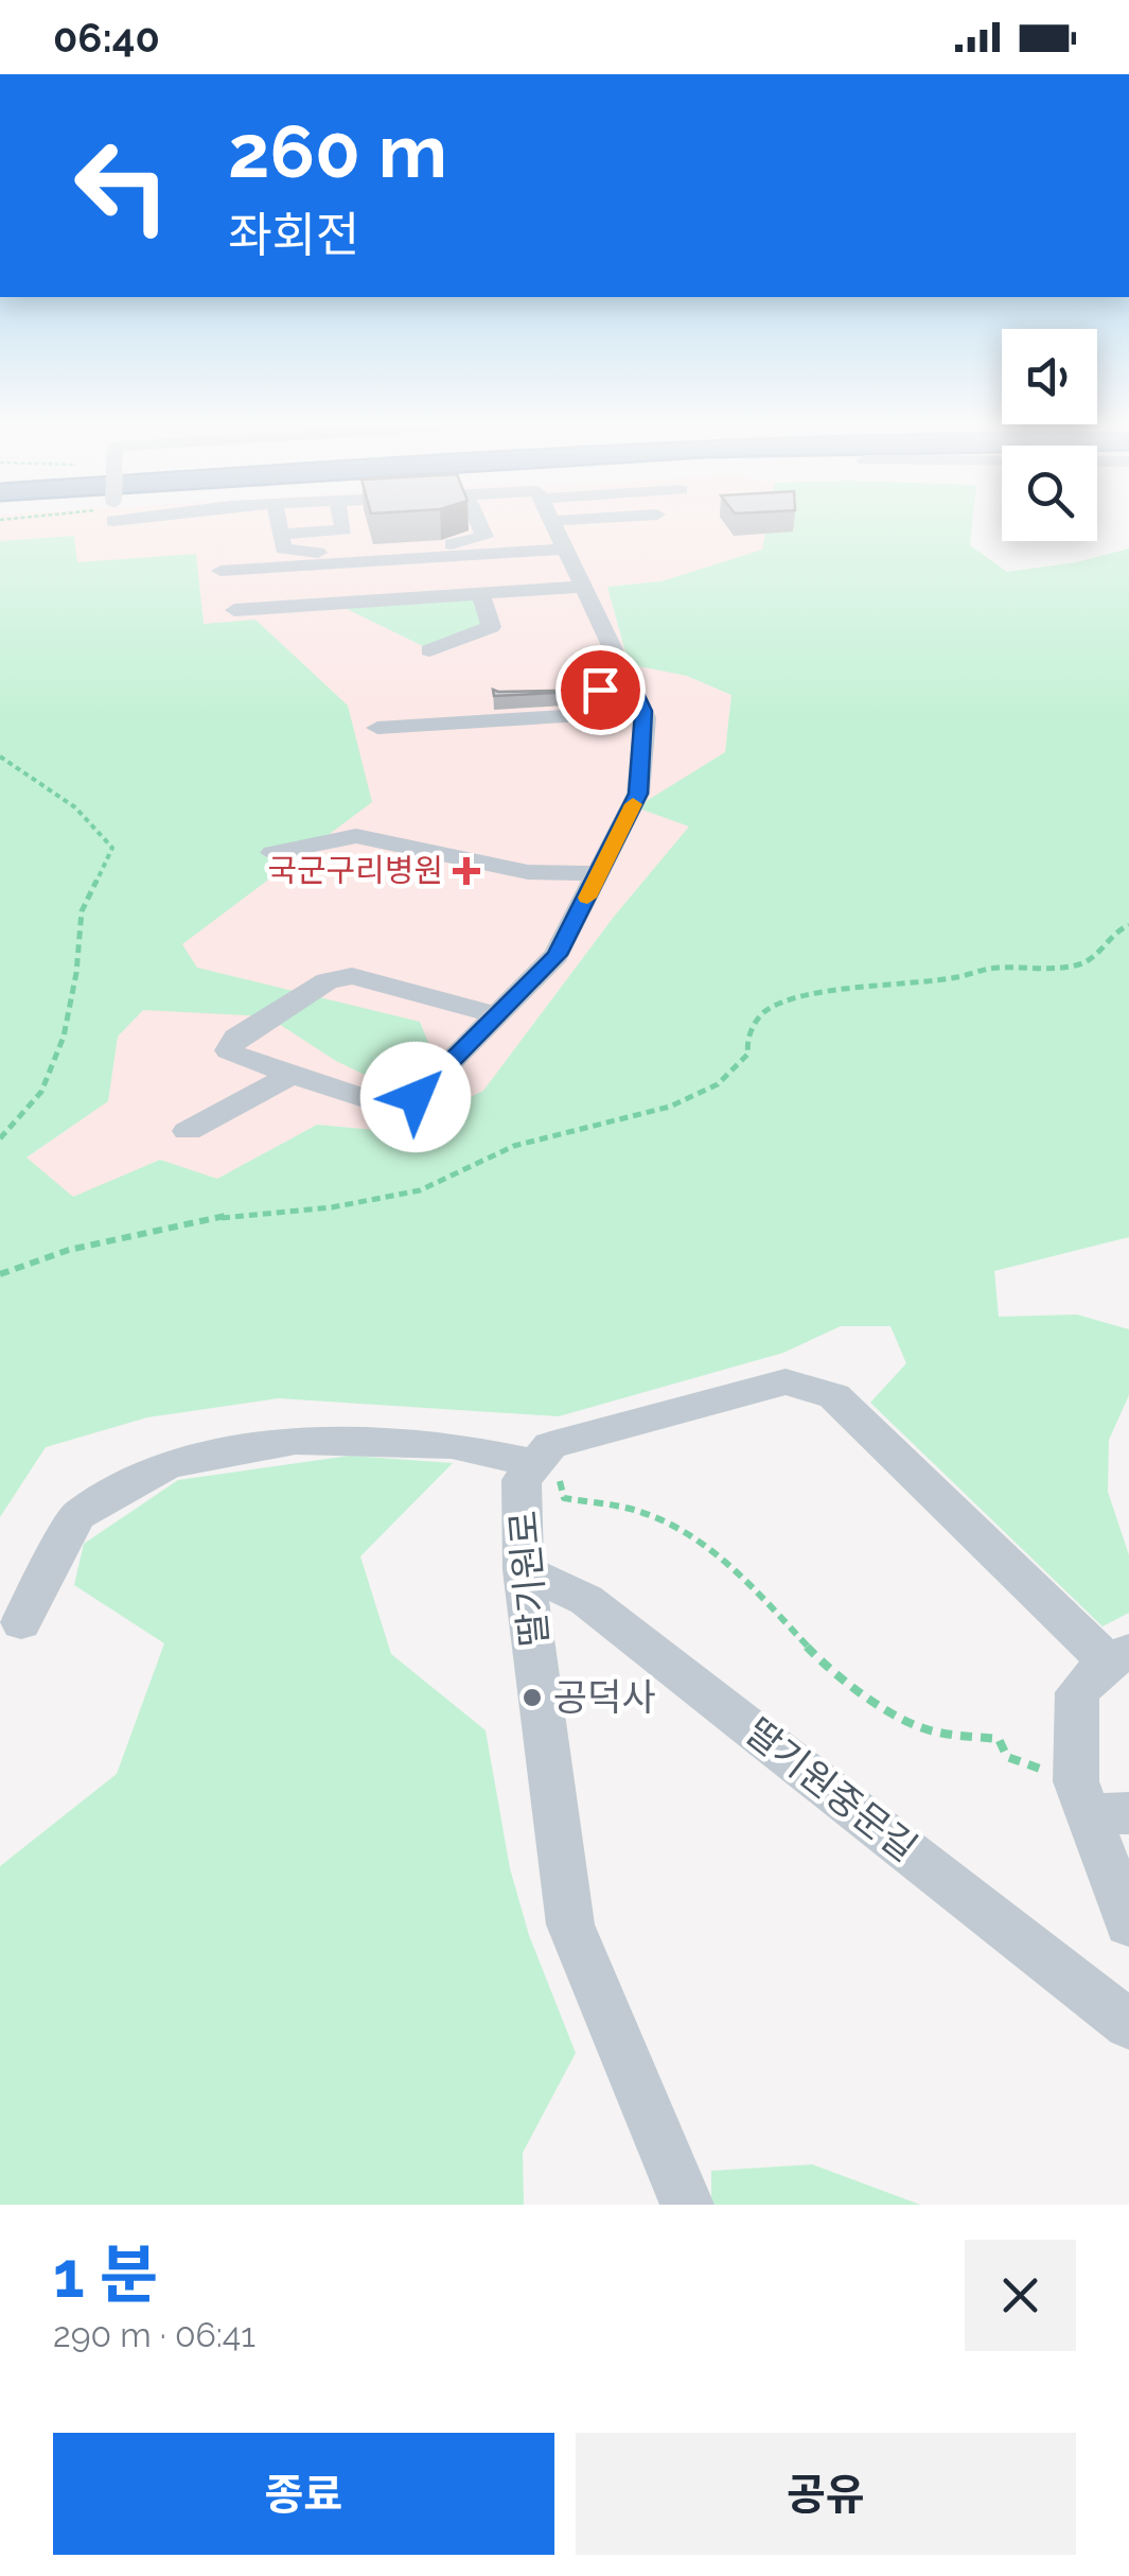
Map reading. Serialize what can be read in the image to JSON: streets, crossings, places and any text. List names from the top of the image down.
{
  "streets": {
    "street": ["딸기원로", "딸기원중문길"]
  },
  "crossings": [
    ["딸기원로", "딸기원중문길"]
  ],
  "places": {
    "health": ["국군구리병원"],
    "other": ["공덕사"]
  },
  "page": {
    "status": "06:40",
    "turn": ["260 m", "좌회전"],
    "heading": ["1 분", "290 m · 06:41"],
    "buttons": ["종료", "공유"]
  }
}
